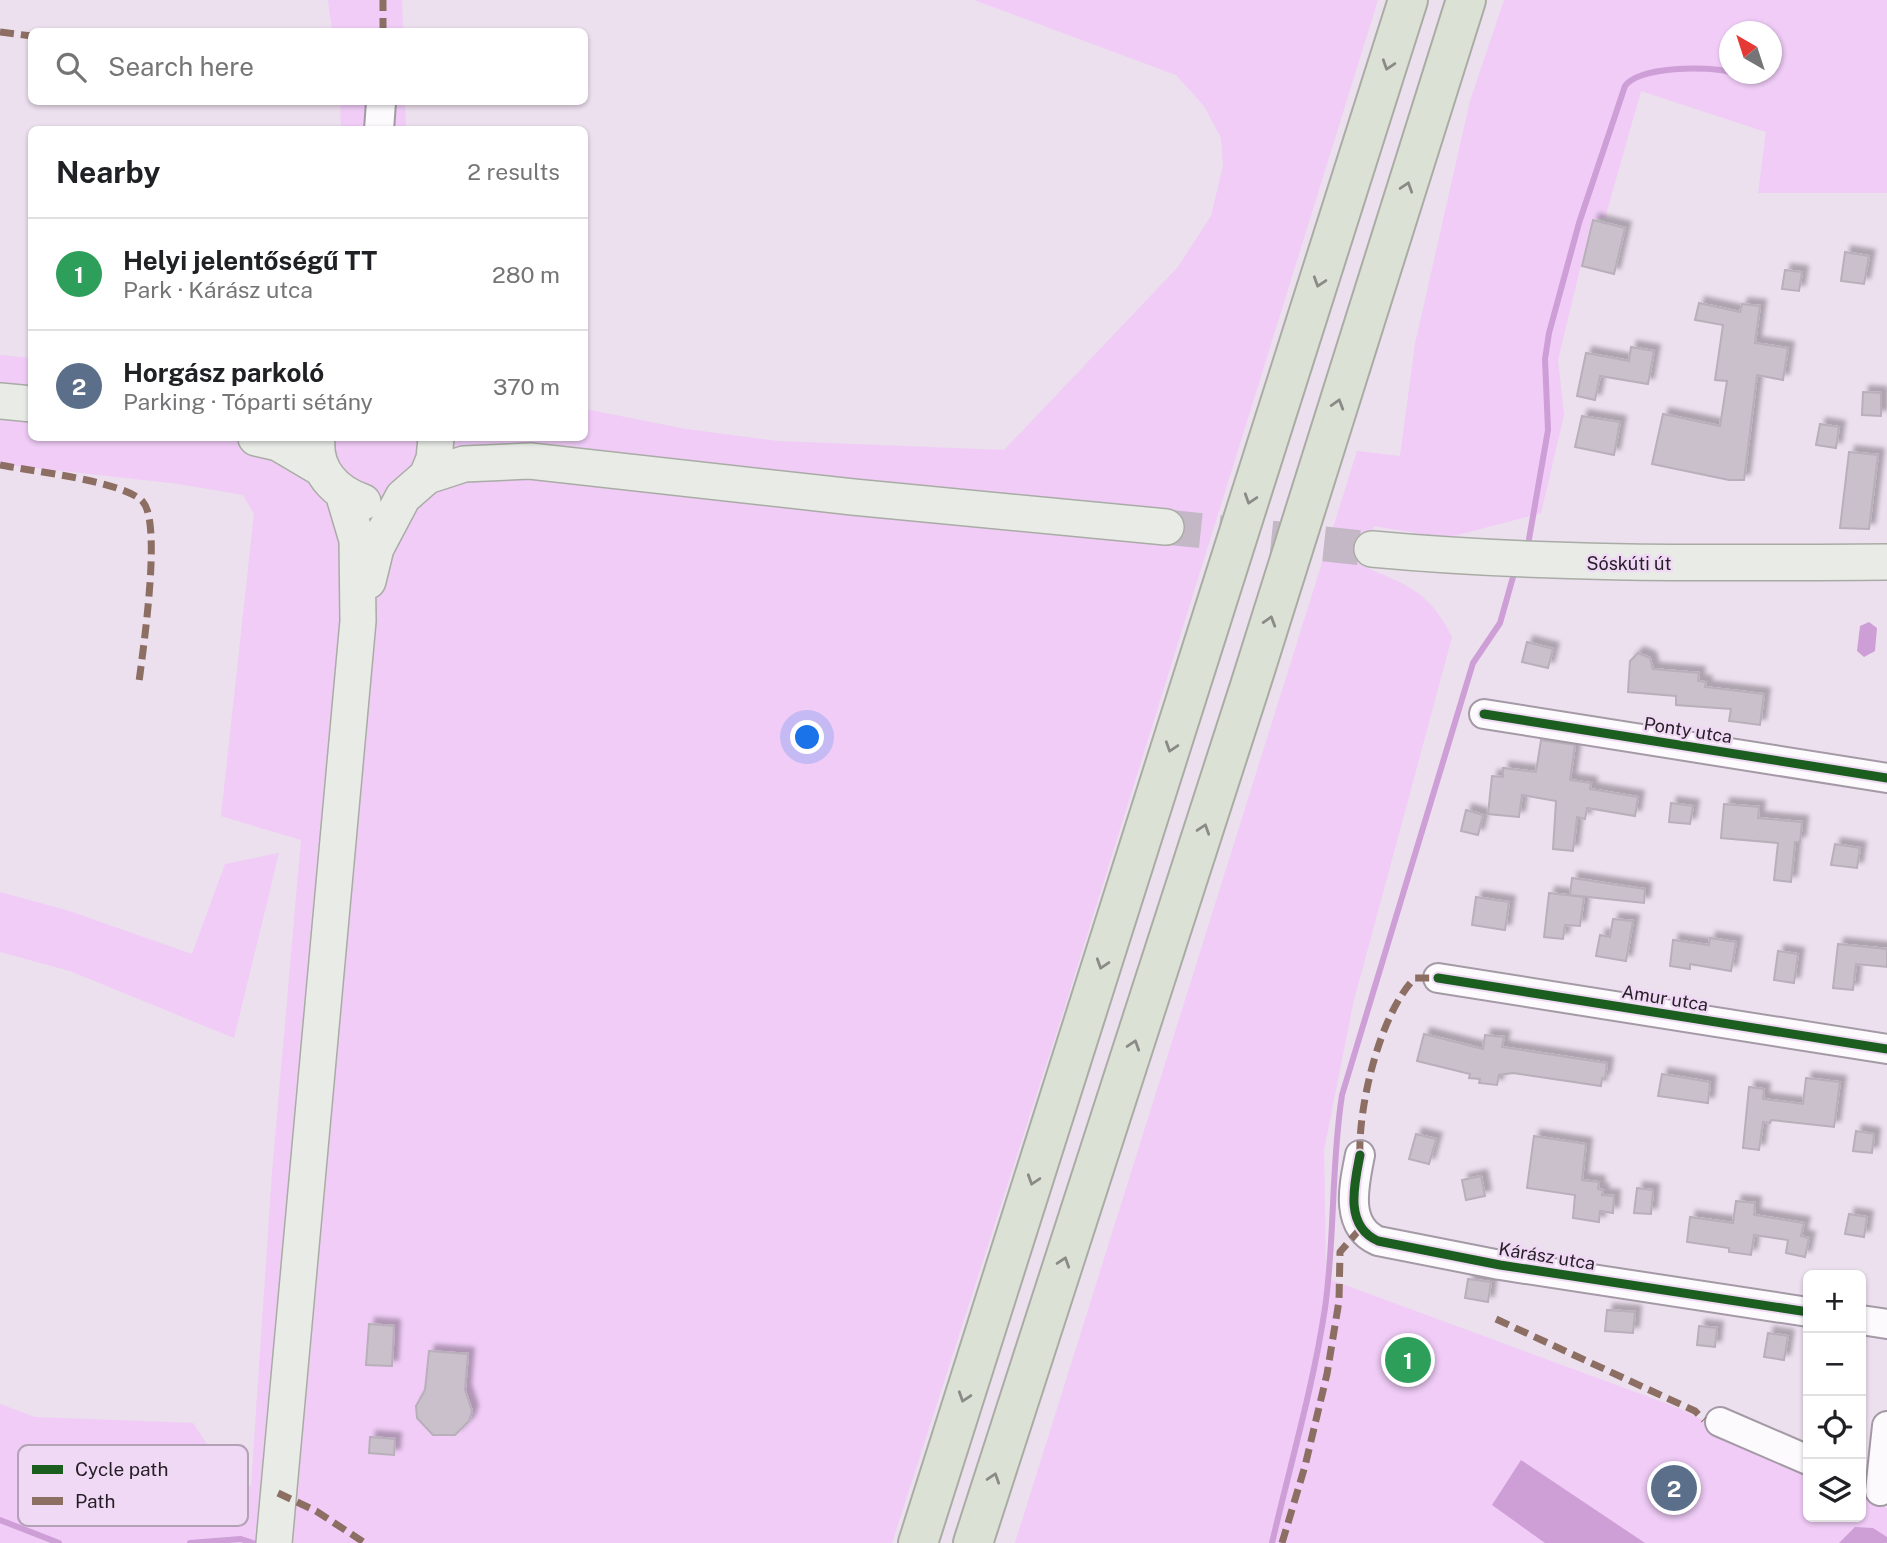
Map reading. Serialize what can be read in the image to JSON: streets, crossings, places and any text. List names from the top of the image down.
{
  "streets": {
    "main road": ["Sóskúti út"],
    "street": ["Ponty utca", "Amur utca", "Kárász utca"]
  },
  "legend": ["Cycle path", "Path"],
  "north": "top left",
  "page": {
    "search": "Search here",
    "heading": ["Nearby", "2 results"],
    "list": [
      {
        "mark": "1",
        "name": "Helyi jelentőségű TT",
        "note": "Park · Kárász utca",
        "value": "280 m"
      },
      {
        "mark": "2",
        "name": "Horgász parkoló",
        "note": "Parking · Tóparti sétány",
        "value": "370 m"
      }
    ],
    "map_buttons": ["+", "−"],
    "pins": ["1", "2"]
  }
}
